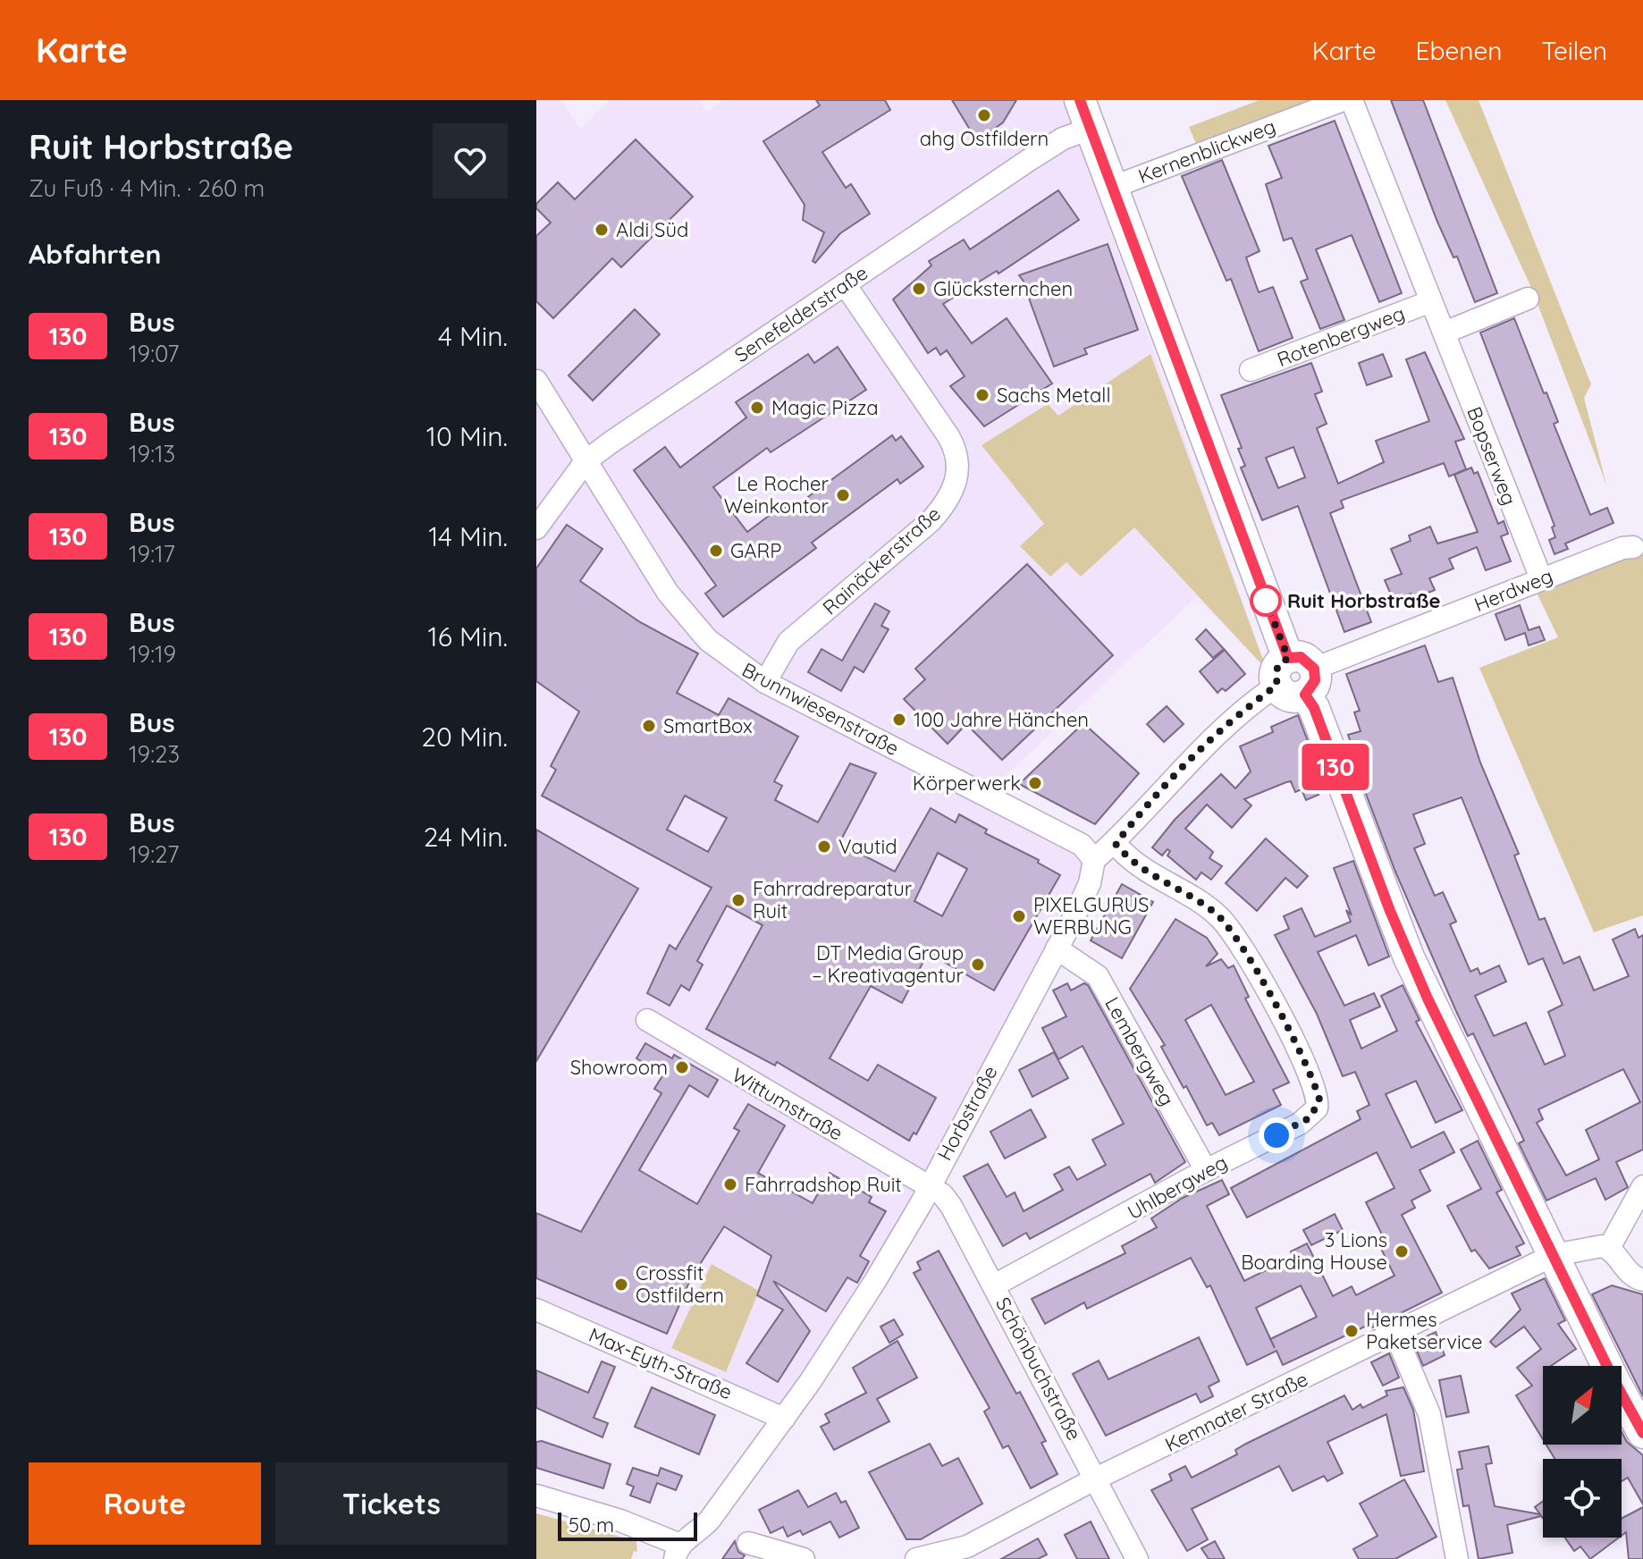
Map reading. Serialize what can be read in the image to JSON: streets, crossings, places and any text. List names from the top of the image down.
{
  "streets": {
    "street": [
      "Kernenblickweg",
      "Senefelderstraße",
      "Rotenbergweg",
      "Bopserweg",
      "Rainäckerstraße",
      "Herdweg",
      "Brunnwiesenstraße",
      "Lembergweg",
      "Wittumstraße",
      "Horbstraße",
      "Uhlbergweg",
      "Max-Eyth-Straße",
      "Schönbuchstraße",
      "Kemnater Straße"
    ]
  },
  "crossings": [
    ["Senefelderstraße", "Rainäckerstraße"],
    ["Senefelderstraße", "Brunnwiesenstraße"],
    ["Rotenbergweg", "Bopserweg"],
    ["Bopserweg", "Herdweg"],
    ["Rainäckerstraße", "Brunnwiesenstraße"],
    ["Brunnwiesenstraße", "Horbstraße"],
    ["Lembergweg", "Horbstraße"],
    ["Lembergweg", "Uhlbergweg"],
    ["Wittumstraße", "Horbstraße"],
    ["Wittumstraße", "Schönbuchstraße"],
    ["Horbstraße", "Max-Eyth-Straße"],
    ["Horbstraße", "Schönbuchstraße"],
    ["Uhlbergweg", "Schönbuchstraße"],
    ["Schönbuchstraße", "Kemnater Straße"]
  ],
  "places": [
    "ahg Ostfildern",
    "Aldi Süd",
    "Glücksternchen",
    "Sachs Metall",
    "Magic Pizza",
    "Le Rocher Weinkontor",
    "GARP",
    "Ruit Horbstraße",
    "100 Jahre Hänchen",
    "SmartBox",
    "Körperwerk",
    "Vautid",
    "Fahrradreparatur Ruit",
    "PIXELGURUS WERBUNG",
    "DT Media Group – Kreativagentur",
    "Showroom",
    "Fahrradshop Ruit",
    "3 Lions Boarding House",
    "Crossfit Ostfildern",
    "Hermes Paketservice"
  ],
  "lines": ["bus line 130"],
  "scale_bar": "50 m",
  "north": "top right",
  "page": {
    "header": "Karte",
    "nav": ["Karte", "Ebenen", "Teilen"],
    "heading": [
      ["Ruit Horbstraße", "Zu Fuß · 4 Min. · 260 m"],
      "Abfahrten"
    ],
    "on_map": "130",
    "list": [
      {
        "mark": "130",
        "name": "Bus",
        "note": "19:07",
        "value": "4 Min."
      },
      {
        "mark": "130",
        "name": "Bus",
        "note": "19:13",
        "value": "10 Min."
      },
      {
        "mark": "130",
        "name": "Bus",
        "note": "19:17",
        "value": "14 Min."
      },
      {
        "mark": "130",
        "name": "Bus",
        "note": "19:19",
        "value": "16 Min."
      },
      {
        "mark": "130",
        "name": "Bus",
        "note": "19:23",
        "value": "20 Min."
      },
      {
        "mark": "130",
        "name": "Bus",
        "note": "19:27",
        "value": "24 Min."
      }
    ],
    "buttons": ["Route", "Tickets"],
    "scale": "50 m"
  }
}
